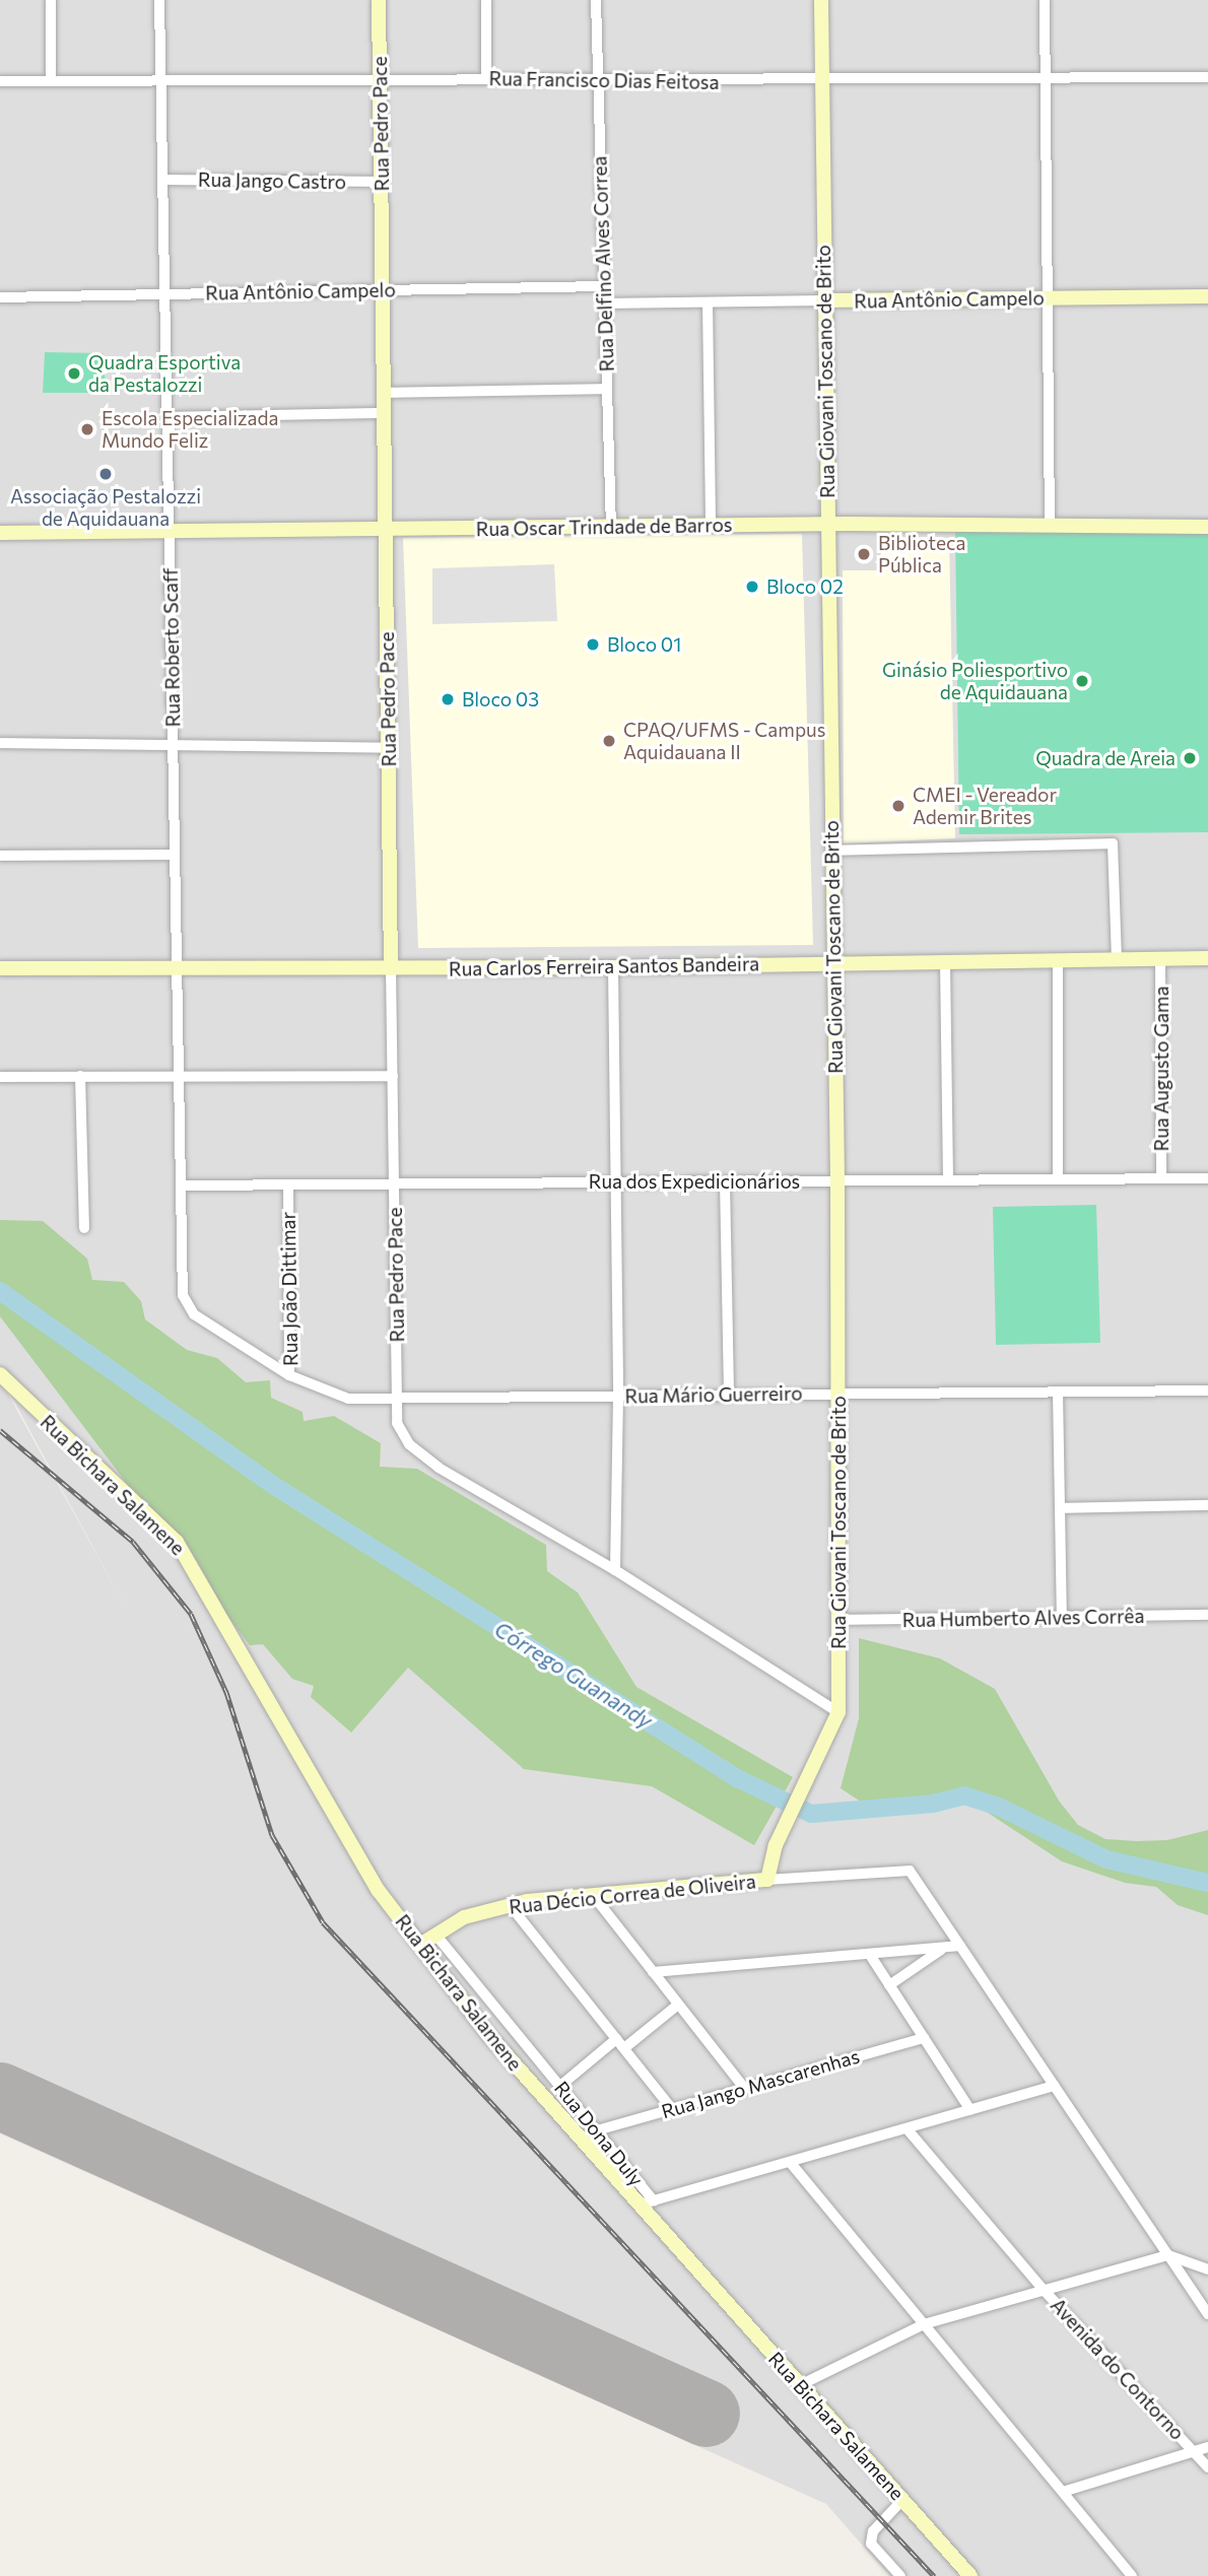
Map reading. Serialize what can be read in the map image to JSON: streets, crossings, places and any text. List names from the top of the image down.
{
  "streets": {
    "main road": [
      "Rua Pedro Pace",
      "Rua Antônio Campelo",
      "Rua Giovani Toscano de Brito",
      "Rua Oscar Trindade de Barros",
      "Rua Carlos Ferreira Santos Bandeira",
      "Rua Bichara Salamene",
      "Rua Décio Correa de Oliveira"
    ],
    "street": [
      "Rua Francisco Dias Feitosa",
      "Rua Jango Castro",
      "Rua Delfino Alves Correa",
      "Rua Roberto Scaff",
      "Rua Augusto Gama",
      "Rua dos Expedicionários",
      "Rua João Dittimar",
      "Rua Mário Guerreiro",
      "Rua Humberto Alves Corrêa",
      "Rua Jango Mascarenhas",
      "Rua Dona Duly",
      "Avenida do Contorno"
    ]
  },
  "crossings": [
    ["Rua Francisco Dias Feitosa", "Rua Pedro Pace"],
    ["Rua Francisco Dias Feitosa", "Rua Delfino Alves Correa"],
    ["Rua Francisco Dias Feitosa", "Rua Giovani Toscano de Brito"],
    ["Rua Francisco Dias Feitosa", "Rua Roberto Scaff"],
    ["Rua Pedro Pace", "Rua Jango Castro"],
    ["Rua Pedro Pace", "Rua Antônio Campelo"],
    ["Rua Pedro Pace", "Rua Giovani Toscano de Brito"],
    ["Rua Pedro Pace", "Rua Oscar Trindade de Barros"],
    ["Rua Pedro Pace", "Rua Carlos Ferreira Santos Bandeira"],
    ["Rua Pedro Pace", "Rua dos Expedicionários"],
    ["Rua Pedro Pace", "Rua Mário Guerreiro"],
    ["Rua Jango Castro", "Rua Roberto Scaff"],
    ["Rua Delfino Alves Correa", "Rua Antônio Campelo"],
    ["Rua Delfino Alves Correa", "Rua Oscar Trindade de Barros"],
    ["Rua Antônio Campelo", "Rua Giovani Toscano de Brito"],
    ["Rua Antônio Campelo", "Rua Roberto Scaff"],
    ["Rua Giovani Toscano de Brito", "Rua Oscar Trindade de Barros"],
    ["Rua Giovani Toscano de Brito", "Rua Carlos Ferreira Santos Bandeira"],
    ["Rua Giovani Toscano de Brito", "Rua dos Expedicionários"],
    ["Rua Giovani Toscano de Brito", "Rua Mário Guerreiro"],
    ["Rua Giovani Toscano de Brito", "Rua Humberto Alves Corrêa"],
    ["Rua Giovani Toscano de Brito", "Rua Décio Correa de Oliveira"],
    ["Rua Oscar Trindade de Barros", "Rua Roberto Scaff"],
    ["Rua Roberto Scaff", "Rua Carlos Ferreira Santos Bandeira"],
    ["Rua Roberto Scaff", "Rua dos Expedicionários"],
    ["Rua Roberto Scaff", "Rua João Dittimar"],
    ["Rua Carlos Ferreira Santos Bandeira", "Rua Augusto Gama"],
    ["Rua Augusto Gama", "Rua dos Expedicionários"],
    ["Rua dos Expedicionários", "Rua João Dittimar"],
    ["Rua João Dittimar", "Rua Mário Guerreiro"],
    ["Rua Bichara Salamene", "Rua Décio Correa de Oliveira"],
    ["Rua Bichara Salamene", "Rua Dona Duly"],
    ["Rua Décio Correa de Oliveira", "Rua Dona Duly"],
    ["Rua Jango Mascarenhas", "Rua Dona Duly"]
  ],
  "water": ["Córrego Guanandy"],
  "places": [
    "Quadra Esportiva da Pestalozzi",
    "Escola Especializada Mundo Feliz",
    "Associação Pestalozzi de Aquidauana",
    "Biblioteca Pública",
    "Bloco 02",
    "Bloco 01",
    "Ginásio Poliesportivo de Aquidauana",
    "Bloco 03",
    "CPAQ/UFMS - Campus Aquidauana II",
    "Quadra de Areia",
    "CMEI - Vereador Ademir Brites"
  ]
}
